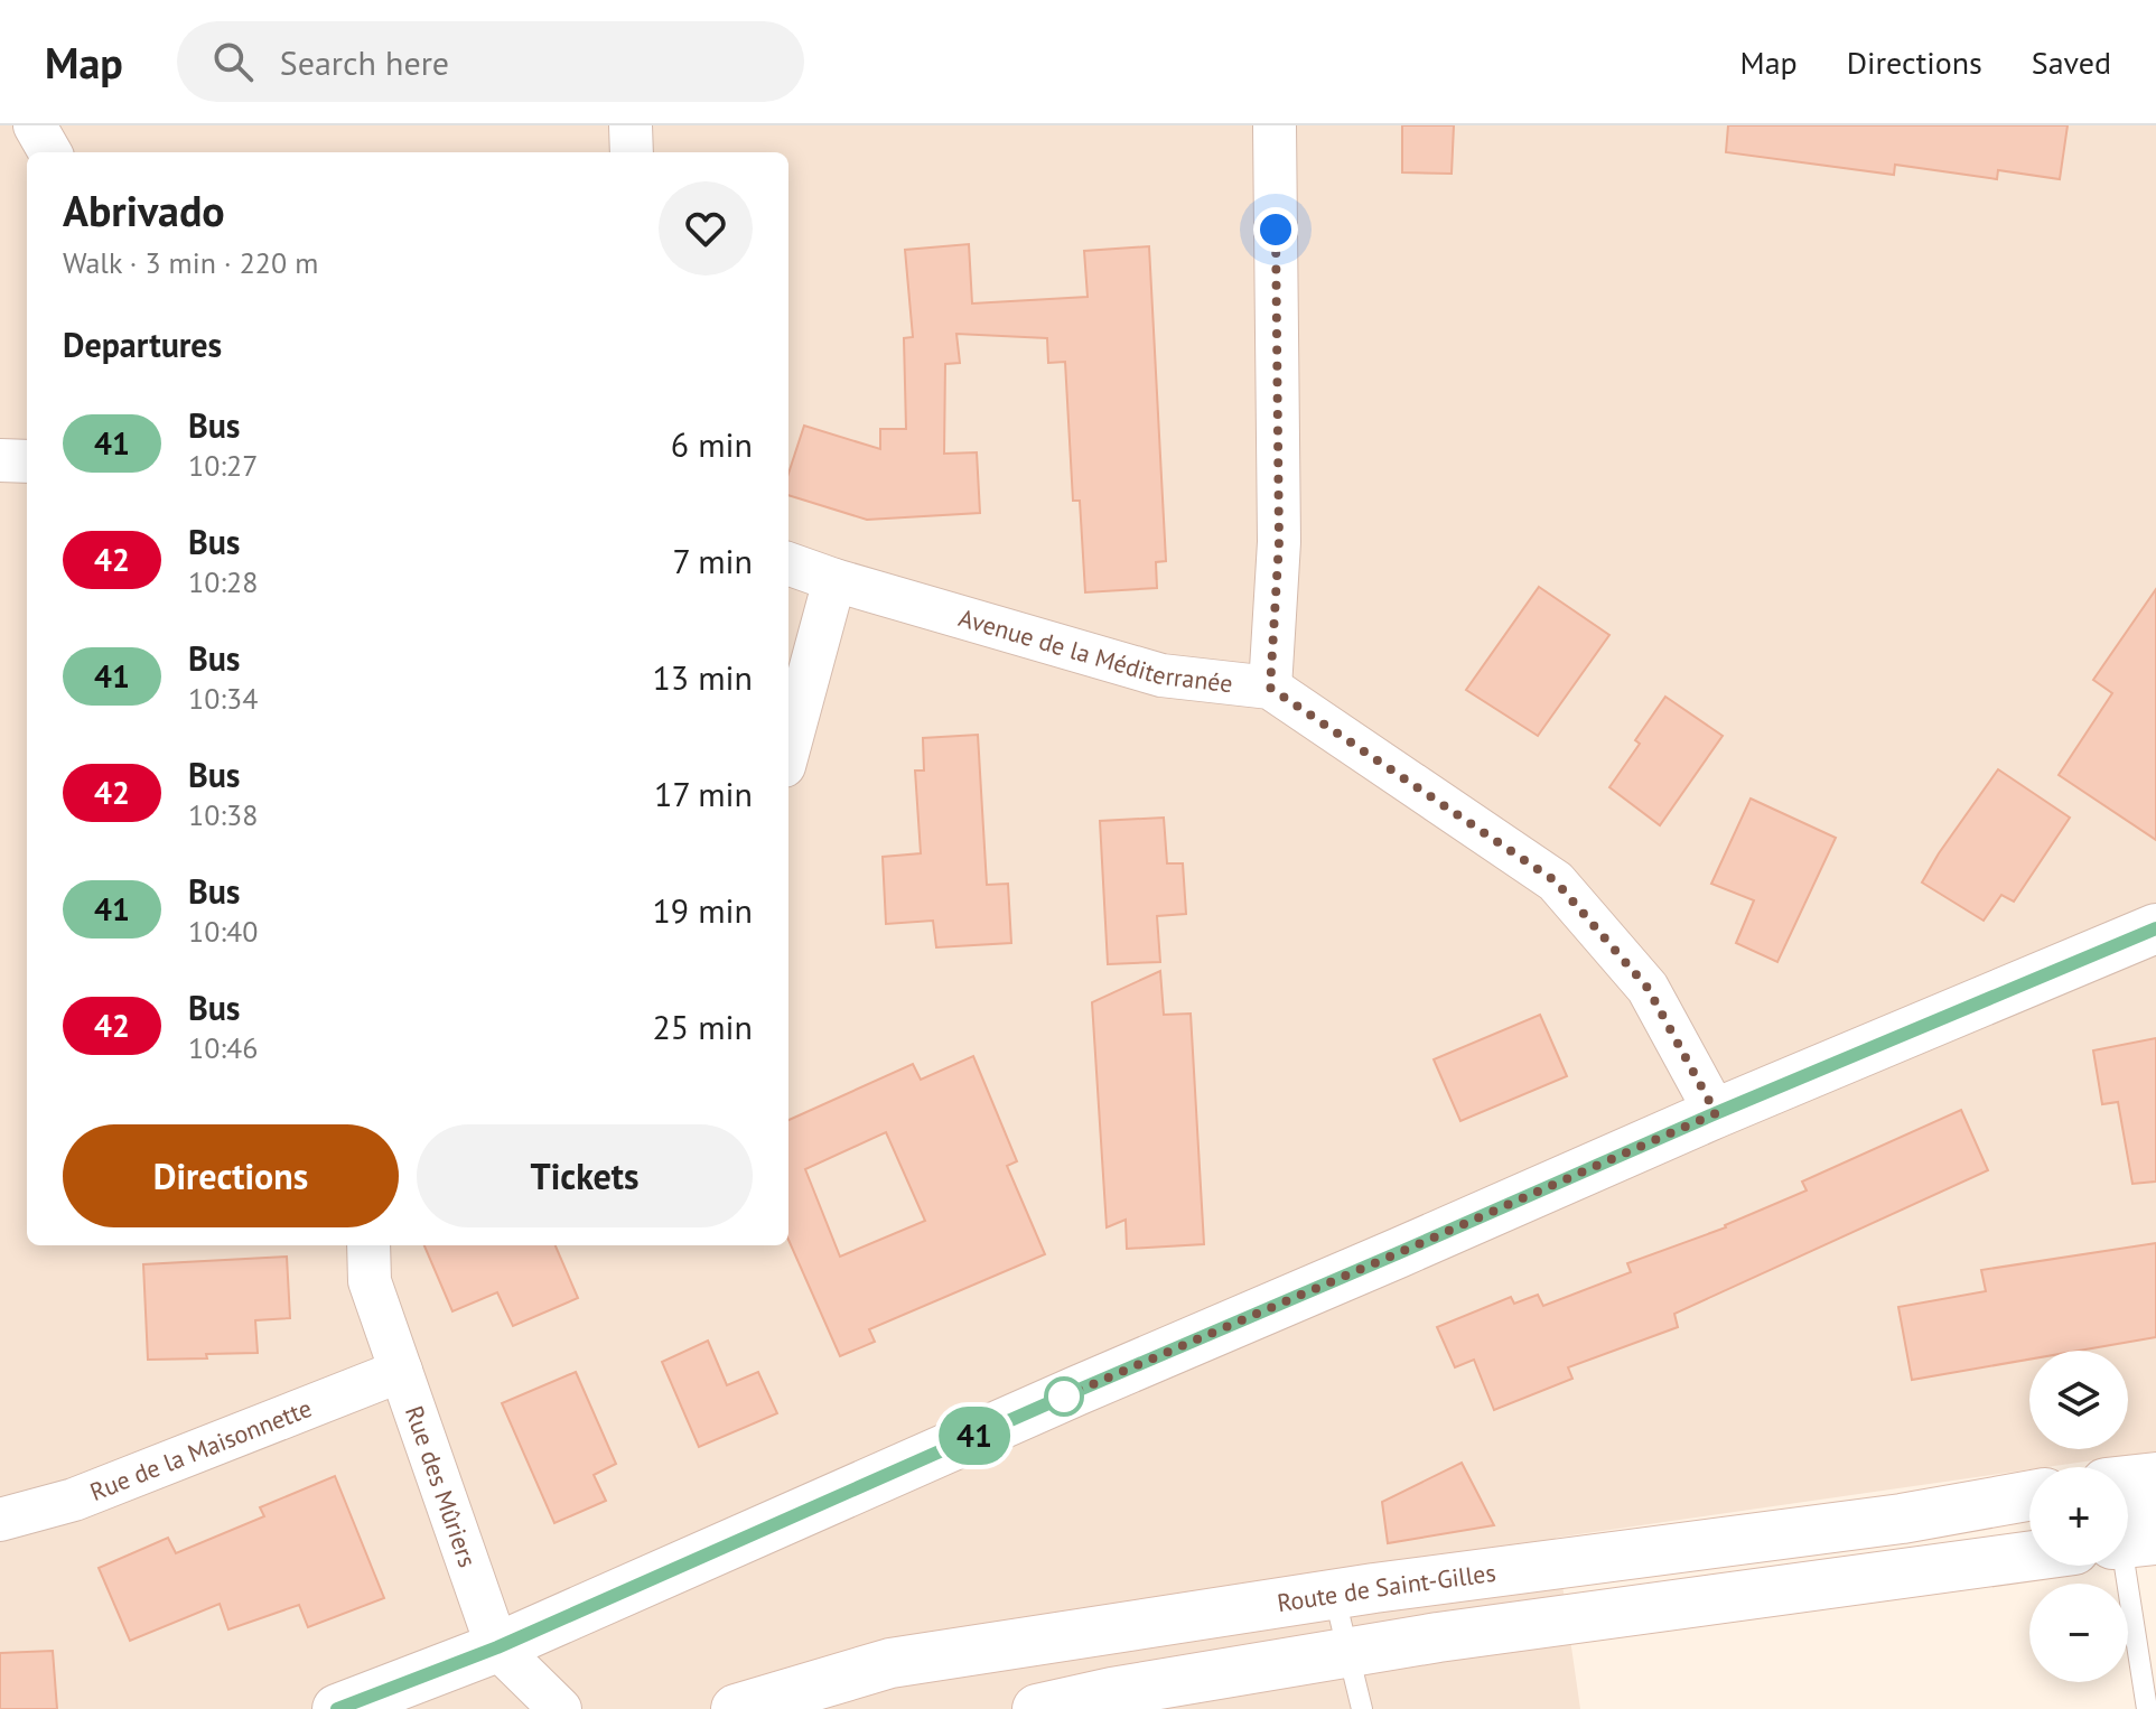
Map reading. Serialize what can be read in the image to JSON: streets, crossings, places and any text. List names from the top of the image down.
{
  "streets": {
    "main road": ["Route de Saint-Gilles"],
    "street": ["Avenue de la Méditerranée", "Rue de la Maisonnette", "Rue des Mûriers"]
  },
  "crossings": [
    ["Rue de la Maisonnette", "Rue des Mûriers"]
  ],
  "lines": ["bus line 41"],
  "page": {
    "header": "Map",
    "search": "Search here",
    "nav": ["Map", "Directions", "Saved"],
    "on_map": "41",
    "heading": [
      ["Abrivado", "Walk · 3 min · 220 m"],
      "Departures"
    ],
    "list": [
      {
        "mark": "41",
        "name": "Bus",
        "note": "10:27",
        "value": "6 min"
      },
      {
        "mark": "42",
        "name": "Bus",
        "note": "10:28",
        "value": "7 min"
      },
      {
        "mark": "41",
        "name": "Bus",
        "note": "10:34",
        "value": "13 min"
      },
      {
        "mark": "42",
        "name": "Bus",
        "note": "10:38",
        "value": "17 min"
      },
      {
        "mark": "41",
        "name": "Bus",
        "note": "10:40",
        "value": "19 min"
      },
      {
        "mark": "42",
        "name": "Bus",
        "note": "10:46",
        "value": "25 min"
      }
    ],
    "buttons": ["Directions", "Tickets"],
    "map_buttons": ["+", "−"]
  }
}
